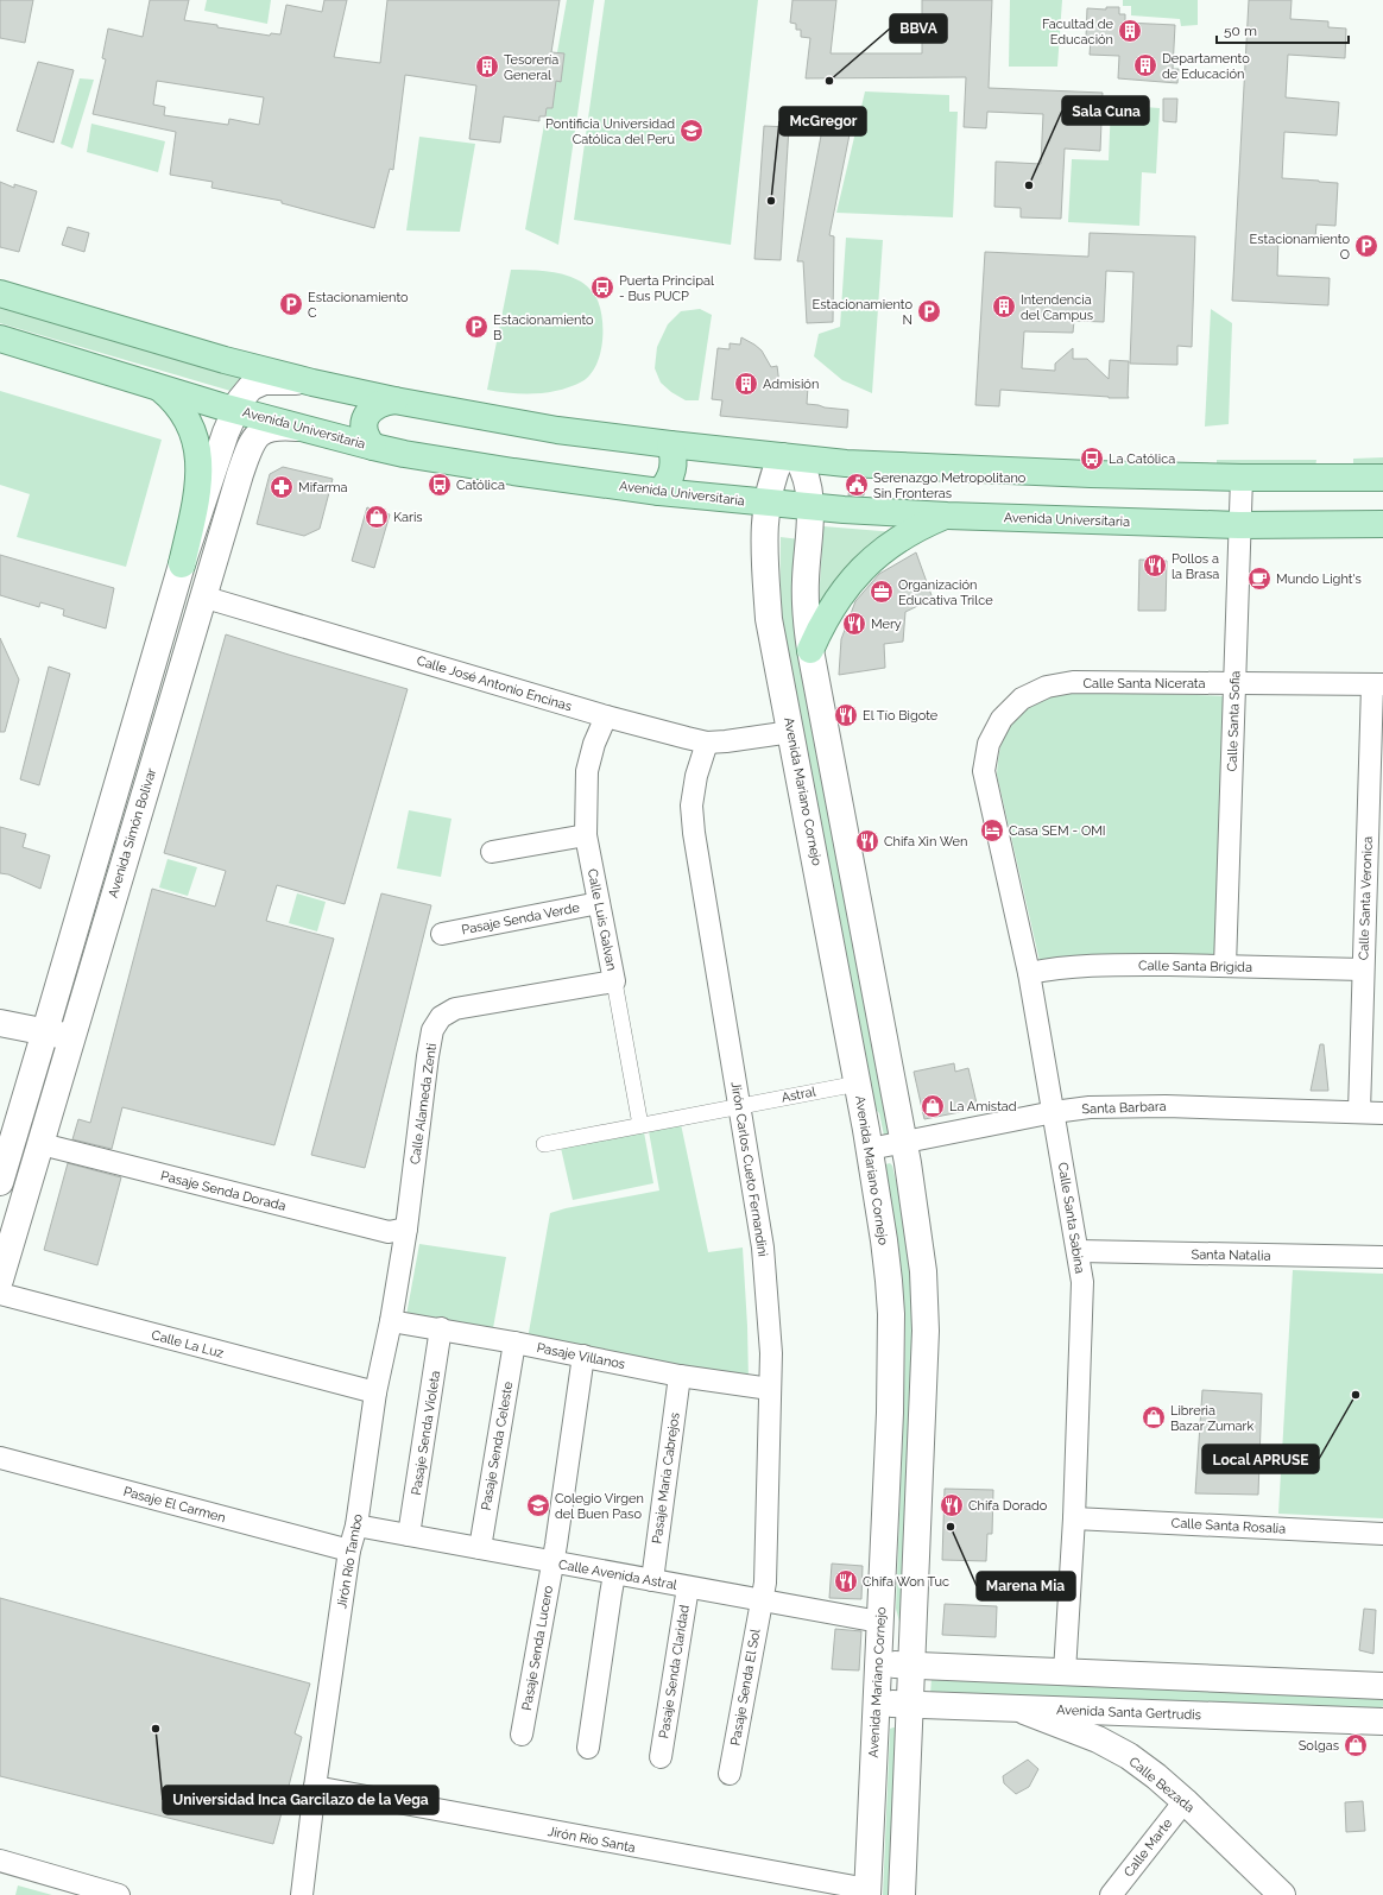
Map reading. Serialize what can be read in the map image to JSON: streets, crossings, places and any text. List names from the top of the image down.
{
  "streets": {
    "main road": [
      "Avenida Universitaria",
      "Avenida Mariano Cornejo",
      "Avenida Simón Bolivar",
      "Avenida Santa Gertrudis",
      "Calle Bezada"
    ],
    "street": [
      "Calle José Antonio Encinas",
      "Calle Santa Nicerata",
      "Calle Santa Sofia",
      "Calle Santa Veronica",
      "Pasaje Senda Verde",
      "Calle Luis Galvan",
      "Calle Santa Brigida",
      "Astral",
      "Calle Alameda Zenti",
      "Santa Barbara",
      "Jirón Carlos Cueto Fernandini",
      "Pasaje Senda Dorada",
      "Calle Santa Sabina",
      "Santa Natalia",
      "Calle La Luz",
      "Pasaje Villanos",
      "Pasaje Senda Violeta",
      "Pasaje Senda Celeste",
      "Pasaje María Cabrejos",
      "Pasaje El Carmen",
      "Calle Santa Rosalia",
      "Jirón Río Tambo",
      "Calle Avenida Astral",
      "Pasaje Senda Lucero",
      "Pasaje Senda Claridad",
      "Pasaje Senda El Sol",
      "Jirón Rio Santa",
      "Calle Marte"
    ]
  },
  "crossings": [
    ["Avenida Universitaria", "Calle Santa Sofia"],
    ["Avenida Universitaria", "Avenida Mariano Cornejo"],
    ["Avenida Universitaria", "Avenida Simón Bolivar"],
    ["Calle José Antonio Encinas", "Avenida Mariano Cornejo"],
    ["Calle José Antonio Encinas", "Avenida Simón Bolivar"],
    ["Calle José Antonio Encinas", "Calle Luis Galvan"],
    ["Calle José Antonio Encinas", "Jirón Carlos Cueto Fernandini"],
    ["Calle Santa Nicerata", "Calle Santa Sofia"],
    ["Calle Santa Nicerata", "Calle Santa Veronica"],
    ["Calle Santa Nicerata", "Calle Santa Sabina"],
    ["Calle Santa Sofia", "Calle Santa Brigida"],
    ["Avenida Mariano Cornejo", "Astral"],
    ["Avenida Mariano Cornejo", "Santa Barbara"],
    ["Avenida Mariano Cornejo", "Calle Avenida Astral"],
    ["Avenida Mariano Cornejo", "Avenida Santa Gertrudis"],
    ["Avenida Mariano Cornejo", "Jirón Rio Santa"],
    ["Avenida Simón Bolivar", "Pasaje Senda Dorada"],
    ["Calle Santa Veronica", "Calle Santa Brigida"],
    ["Calle Santa Veronica", "Santa Barbara"],
    ["Pasaje Senda Verde", "Calle Luis Galvan"],
    ["Calle Luis Galvan", "Astral"],
    ["Calle Luis Galvan", "Calle Alameda Zenti"],
    ["Calle Santa Brigida", "Calle Santa Sabina"],
    ["Astral", "Jirón Carlos Cueto Fernandini"],
    ["Calle Alameda Zenti", "Pasaje Senda Dorada"],
    ["Calle Alameda Zenti", "Jirón Río Tambo"],
    ["Santa Barbara", "Calle Santa Sabina"],
    ["Jirón Carlos Cueto Fernandini", "Pasaje Villanos"],
    ["Jirón Carlos Cueto Fernandini", "Calle Avenida Astral"],
    ["Jirón Carlos Cueto Fernandini", "Pasaje Senda El Sol"],
    ["Pasaje Senda Dorada", "Jirón Río Tambo"],
    ["Calle Santa Sabina", "Santa Natalia"],
    ["Calle Santa Sabina", "Calle Santa Rosalia"],
    ["Calle La Luz", "Jirón Río Tambo"],
    ["Pasaje Villanos", "Pasaje Senda Violeta"],
    ["Pasaje Villanos", "Pasaje Senda Celeste"],
    ["Pasaje Villanos", "Pasaje María Cabrejos"],
    ["Pasaje Villanos", "Jirón Río Tambo"],
    ["Pasaje Villanos", "Pasaje Senda Lucero"],
    ["Pasaje Senda Violeta", "Calle Avenida Astral"],
    ["Pasaje Senda Celeste", "Calle Avenida Astral"],
    ["Pasaje María Cabrejos", "Calle Avenida Astral"],
    ["Pasaje El Carmen", "Jirón Río Tambo"],
    ["Jirón Río Tambo", "Calle Avenida Astral"],
    ["Jirón Río Tambo", "Jirón Rio Santa"],
    ["Calle Avenida Astral", "Pasaje Senda Lucero"],
    ["Calle Avenida Astral", "Pasaje Senda Claridad"],
    ["Calle Avenida Astral", "Pasaje Senda El Sol"],
    ["Avenida Santa Gertrudis", "Calle Bezada"],
    ["Calle Bezada", "Calle Marte"]
  ],
  "places": {
    "building": [
      "Facultad de Educación",
      "Departamento de Educación",
      "Tesorería General",
      "Intendencia del Campus",
      "Admisión"
    ],
    "other": [
      "BBVA",
      "Sala Cuna",
      "McGregor",
      "Local APRUSE",
      "Marena Mia",
      "Universidad Inca Garcilazo de la Vega"
    ],
    "school or university": ["Pontificia Universidad Católica del Perú", "Colegio Virgen del Buen Paso"],
    "parking": [
      "Estacionamiento O",
      "Estacionamiento C",
      "Estacionamiento N",
      "Estacionamiento B"
    ],
    "bus stop": ["Puerta Principal - Bus PUCP", "La Católica", "Católica"],
    "public building": ["Serenazgo Metropolitano Sin Fronteras"],
    "pharmacy": ["Mifarma"],
    "shop": [
      "Karis",
      "La Amistad",
      "Libreria Bazar Zumark",
      "Solgas"
    ],
    "restaurant": [
      "Pollos a la Brasa",
      "Mery",
      "El Tío Bigote",
      "Chifa Xin Wen",
      "Chifa Dorado",
      "Chifa Won Tuc"
    ],
    "cafe": ["Mundo Light's"],
    "office": ["Organización Educativa Trilce"],
    "hotel": ["Casa SEM - OMI"]
  },
  "scale_bar": "50 m"
}
